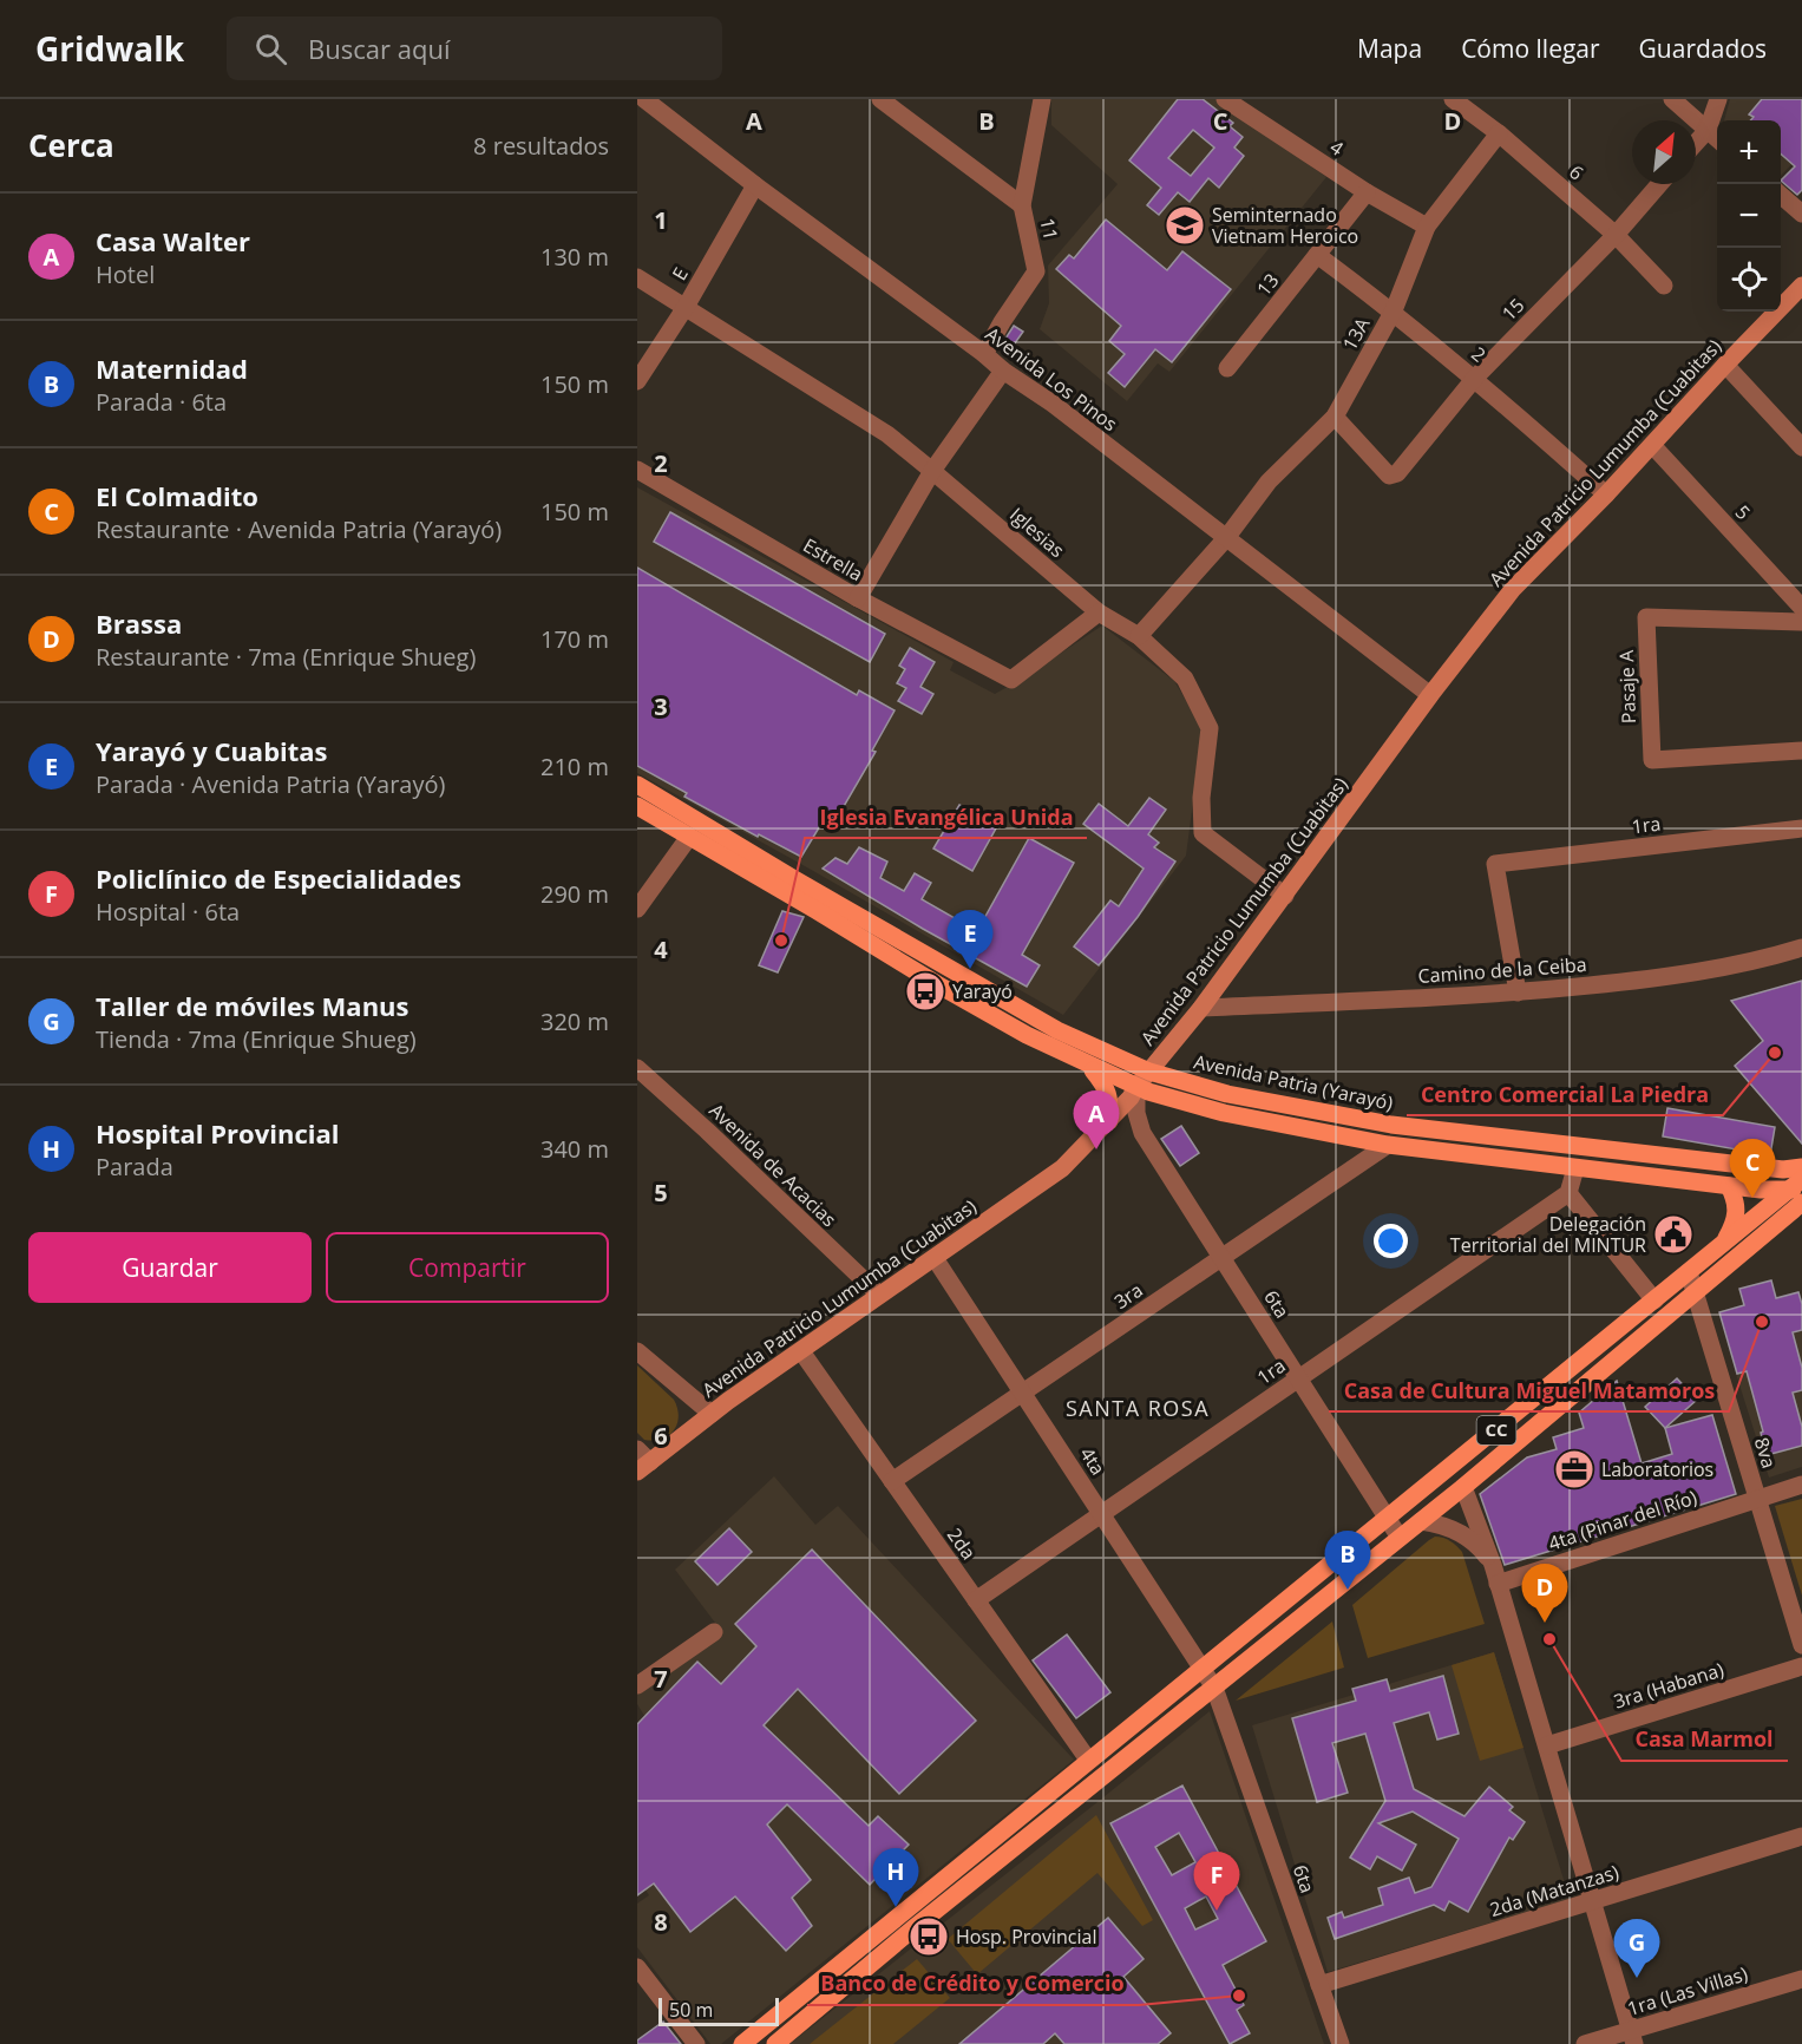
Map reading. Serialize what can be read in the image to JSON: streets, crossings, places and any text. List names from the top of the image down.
{
  "streets": {
    "main road": ["Avenida Patricio Lumumba (Cuabitas)", "Avenida Patria (Yarayó)", "CC"],
    "street": [
      "4",
      "6",
      "11",
      "E",
      "13",
      "15",
      "13A",
      "2",
      "Avenida Los Pinos",
      "5",
      "Iglesias",
      "Estrella",
      "Pasaje A",
      "1ra",
      "Camino de la Ceiba",
      "Avenida de Acacias",
      "3ra",
      "6ta",
      "8va",
      "4ta",
      "4ta (Pinar del Río)",
      "2da",
      "3ra (Habana)",
      "2da (Matanzas)",
      "1ra (Las Villas)"
    ]
  },
  "crossings": [
    ["4", "13"],
    ["4", "13A"],
    ["6", "15"],
    ["6", "13A"],
    ["11", "Avenida Los Pinos"],
    ["E", "Avenida Los Pinos"],
    ["E", "Iglesias"],
    ["13", "2"],
    ["15", "13A"],
    ["15", "2"],
    ["13A", "2"],
    ["13A", "Avenida Los Pinos"],
    ["2", "Avenida Patricio Lumumba (Cuabitas)"],
    ["Avenida Los Pinos", "Avenida Patricio Lumumba (Cuabitas)"],
    ["Avenida Patricio Lumumba (Cuabitas)", "5"],
    ["Avenida Patricio Lumumba (Cuabitas)", "Iglesias"],
    ["Avenida Patricio Lumumba (Cuabitas)", "Camino de la Ceiba"],
    ["Avenida Patricio Lumumba (Cuabitas)", "Avenida Patria (Yarayó)"],
    ["Avenida Patricio Lumumba (Cuabitas)", "Avenida de Acacias"],
    ["Avenida Patricio Lumumba (Cuabitas)", "6ta"],
    ["Avenida Patricio Lumumba (Cuabitas)", "4ta"],
    ["Avenida Patricio Lumumba (Cuabitas)", "2da"],
    ["Iglesias", "Estrella"],
    ["1ra", "Camino de la Ceiba"],
    ["1ra", "6ta"],
    ["1ra", "4ta"],
    ["1ra", "2da"],
    ["3ra", "6ta"],
    ["3ra", "4ta"],
    ["3ra", "2da"],
    ["6ta", "CC"],
    ["6ta", "4ta"],
    ["6ta", "2da (Matanzas)"],
    ["CC", "8va"],
    ["CC", "4ta"],
    ["CC", "2da"],
    ["8va", "4ta (Pinar del Río)"]
  ],
  "districts": ["SANTA ROSA"],
  "places": {
    "school or university": ["Seminternado Vietnam Heroico"],
    "other": [
      "Iglesia Evangélica Unida",
      "Centro Comercial La Piedra",
      "Casa de Cultura Miguel Matamoros",
      "Casa Marmol",
      "Banco de Crédito y Comercio"
    ],
    "bus stop": ["Yarayó", "Hosp. Provincial"],
    "public building": ["Delegación Territorial del MINTUR"],
    "office": ["Laboratorios"]
  },
  "scale_bar": "50 m",
  "north": "top right",
  "page": {
    "header": "Gridwalk",
    "search": "Buscar aquí",
    "nav": ["Mapa", "Cómo llegar", "Guardados"],
    "heading": ["Cerca", "8 resultados"],
    "map_buttons": ["+", "−"],
    "list": [
      {
        "mark": "A",
        "name": "Casa Walter",
        "note": "Hotel",
        "value": "130 m"
      },
      {
        "mark": "B",
        "name": "Maternidad",
        "note": "Parada · 6ta",
        "value": "150 m"
      },
      {
        "mark": "C",
        "name": "El Colmadito",
        "note": "Restaurante · Avenida Patria (Yarayó)",
        "value": "150 m"
      },
      {
        "mark": "D",
        "name": "Brassa",
        "note": "Restaurante · 7ma (Enrique Shueg)",
        "value": "170 m"
      },
      {
        "mark": "E",
        "name": "Yarayó y Cuabitas",
        "note": "Parada · Avenida Patria (Yarayó)",
        "value": "210 m"
      },
      {
        "mark": "F",
        "name": "Policlínico de Especialidades",
        "note": "Hospital · 6ta",
        "value": "290 m"
      },
      {
        "mark": "G",
        "name": "Taller de móviles Manus",
        "note": "Tienda · 7ma (Enrique Shueg)",
        "value": "320 m"
      },
      {
        "mark": "H",
        "name": "Hospital Provincial",
        "note": "Parada",
        "value": "340 m"
      }
    ],
    "pins": [
      "E",
      "A",
      "C",
      "B",
      "D",
      "H",
      "F",
      "G"
    ],
    "buttons": ["Guardar", "Compartir"],
    "scale": "50 m"
  },
  "grid": {
    "columns": [
      "A",
      "B",
      "C",
      "D"
    ],
    "rows": [
      "1",
      "2",
      "3",
      "4",
      "5",
      "6",
      "7",
      "8"
    ]
  }
}
